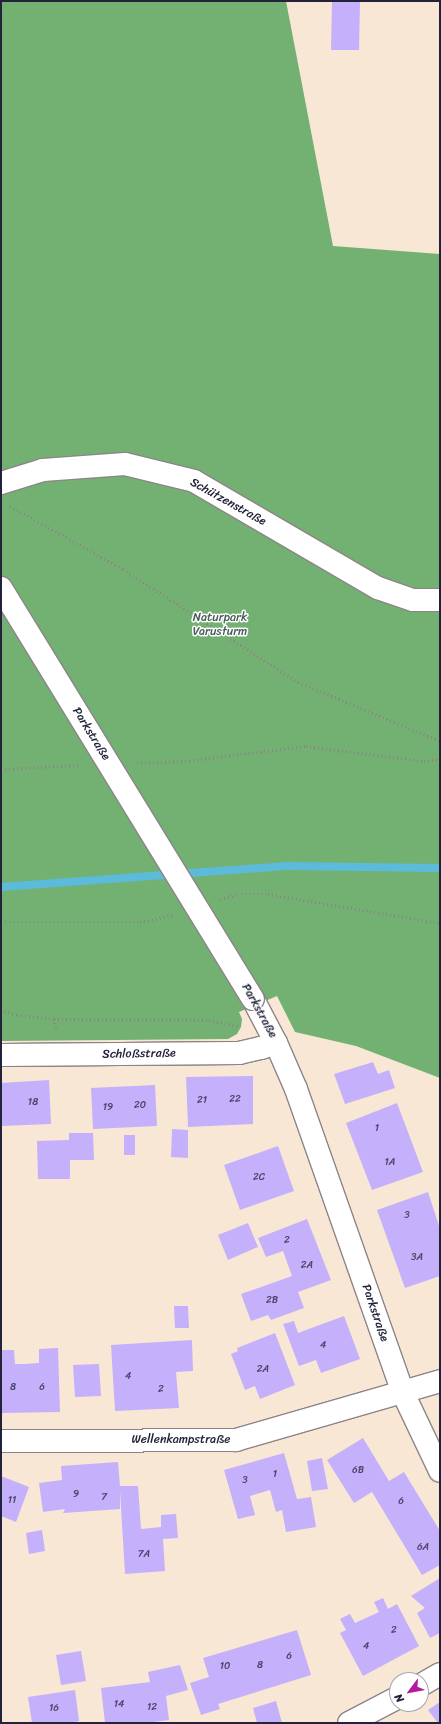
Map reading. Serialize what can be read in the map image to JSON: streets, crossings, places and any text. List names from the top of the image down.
{
  "streets": {
    "street": [
      "Schützenstraße",
      "Parkstraße",
      "Schloßstraße",
      "Wellenkampstraße"
    ]
  },
  "crossings": [
    ["Parkstraße", "Schloßstraße"],
    ["Parkstraße", "Wellenkampstraße"]
  ],
  "parks": ["Naturpark Varusturm"],
  "house_numbers": [
    "22",
    "21",
    "18",
    "20",
    "19",
    "1",
    "1A",
    "2C",
    "3",
    "2",
    "3A",
    "2A",
    "2B",
    "4",
    "2A",
    "4",
    "8",
    "6",
    "2",
    "6B",
    "1",
    "3",
    "9",
    "7",
    "11",
    "6",
    "6A",
    "7A",
    "2",
    "4",
    "6",
    "8",
    "10",
    "14",
    "12",
    "16"
  ],
  "north": "bottom left"
}
